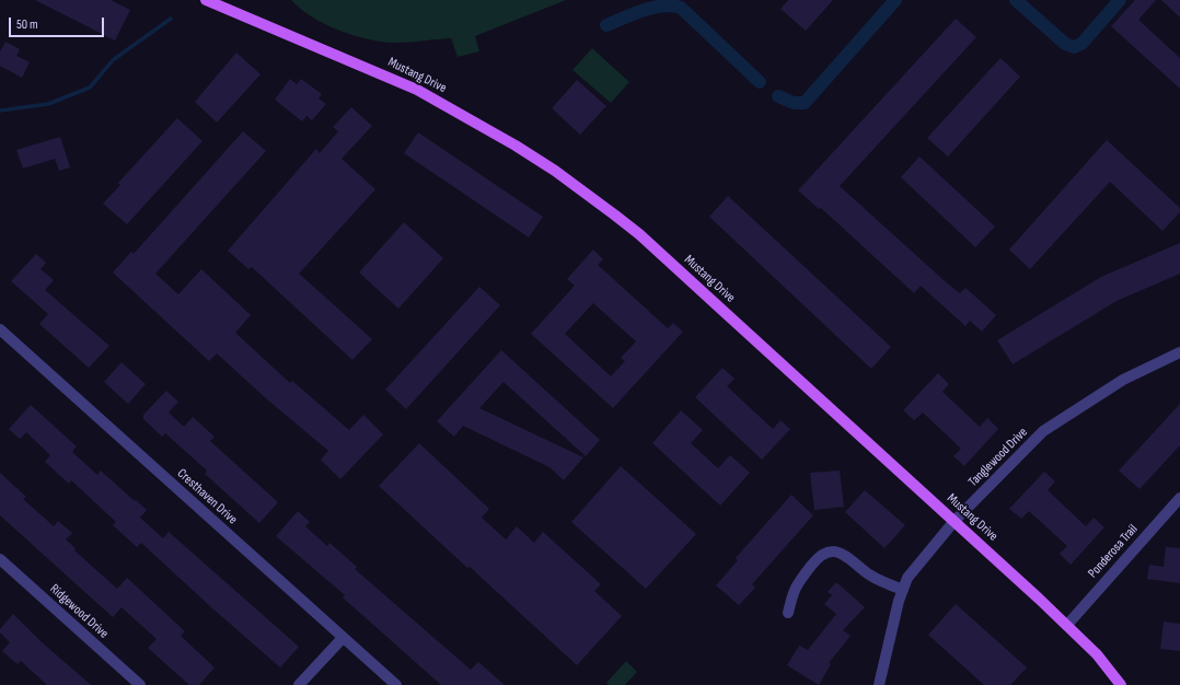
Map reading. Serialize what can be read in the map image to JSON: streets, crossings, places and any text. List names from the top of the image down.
{
  "streets": {
    "main road": ["Mustang Drive"],
    "street": [
      "Tanglewood Drive",
      "Cresthaven Drive",
      "Ponderosa Trail",
      "Ridgewood Drive"
    ]
  },
  "crossings": [
    ["Mustang Drive", "Tanglewood Drive"],
    ["Mustang Drive", "Ponderosa Trail"]
  ],
  "scale_bar": "50 m"
}
